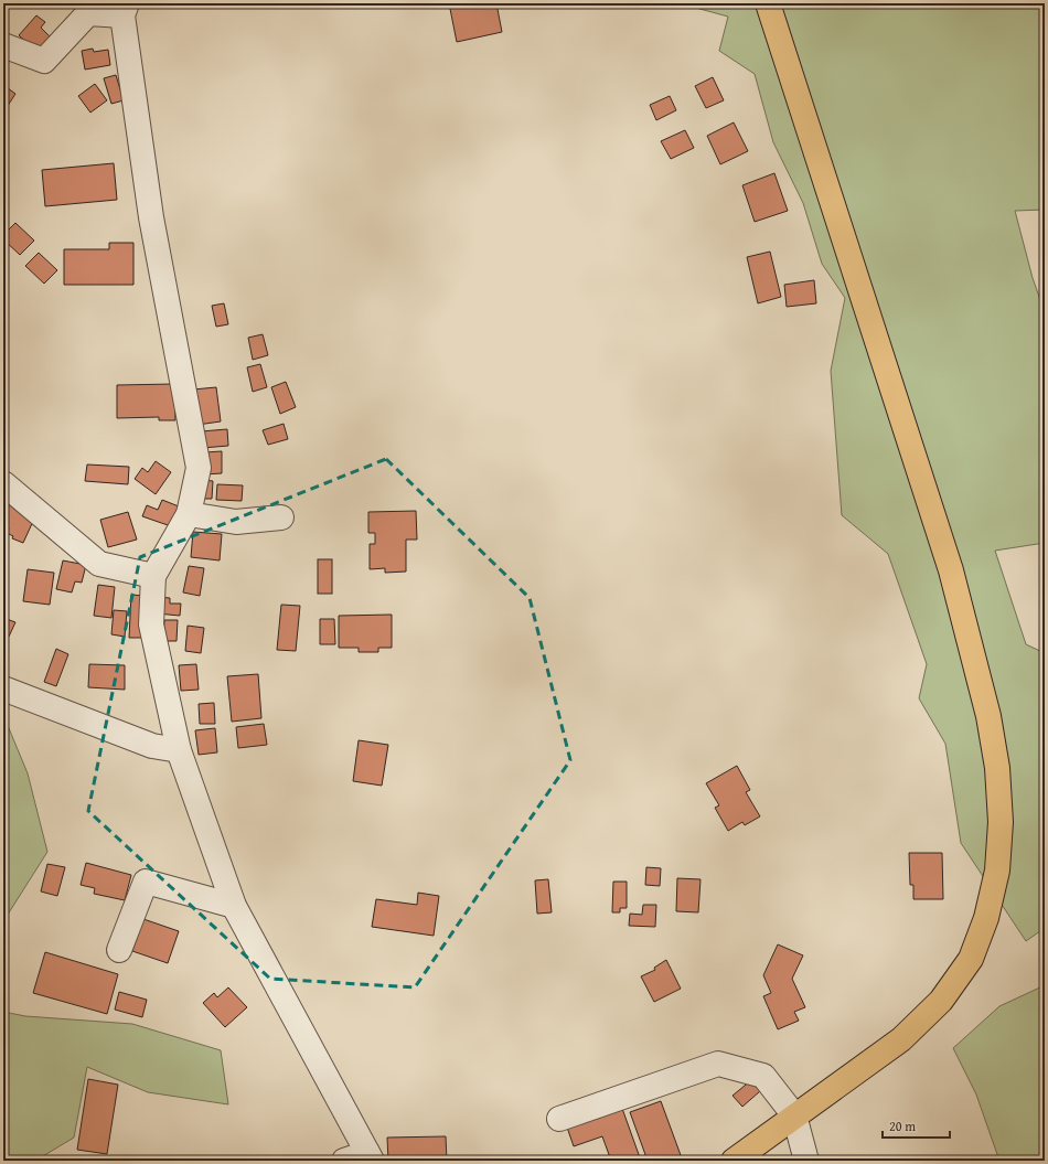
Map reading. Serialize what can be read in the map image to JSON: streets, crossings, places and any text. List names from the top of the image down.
{
  "scale_bar": "20 m"
}
